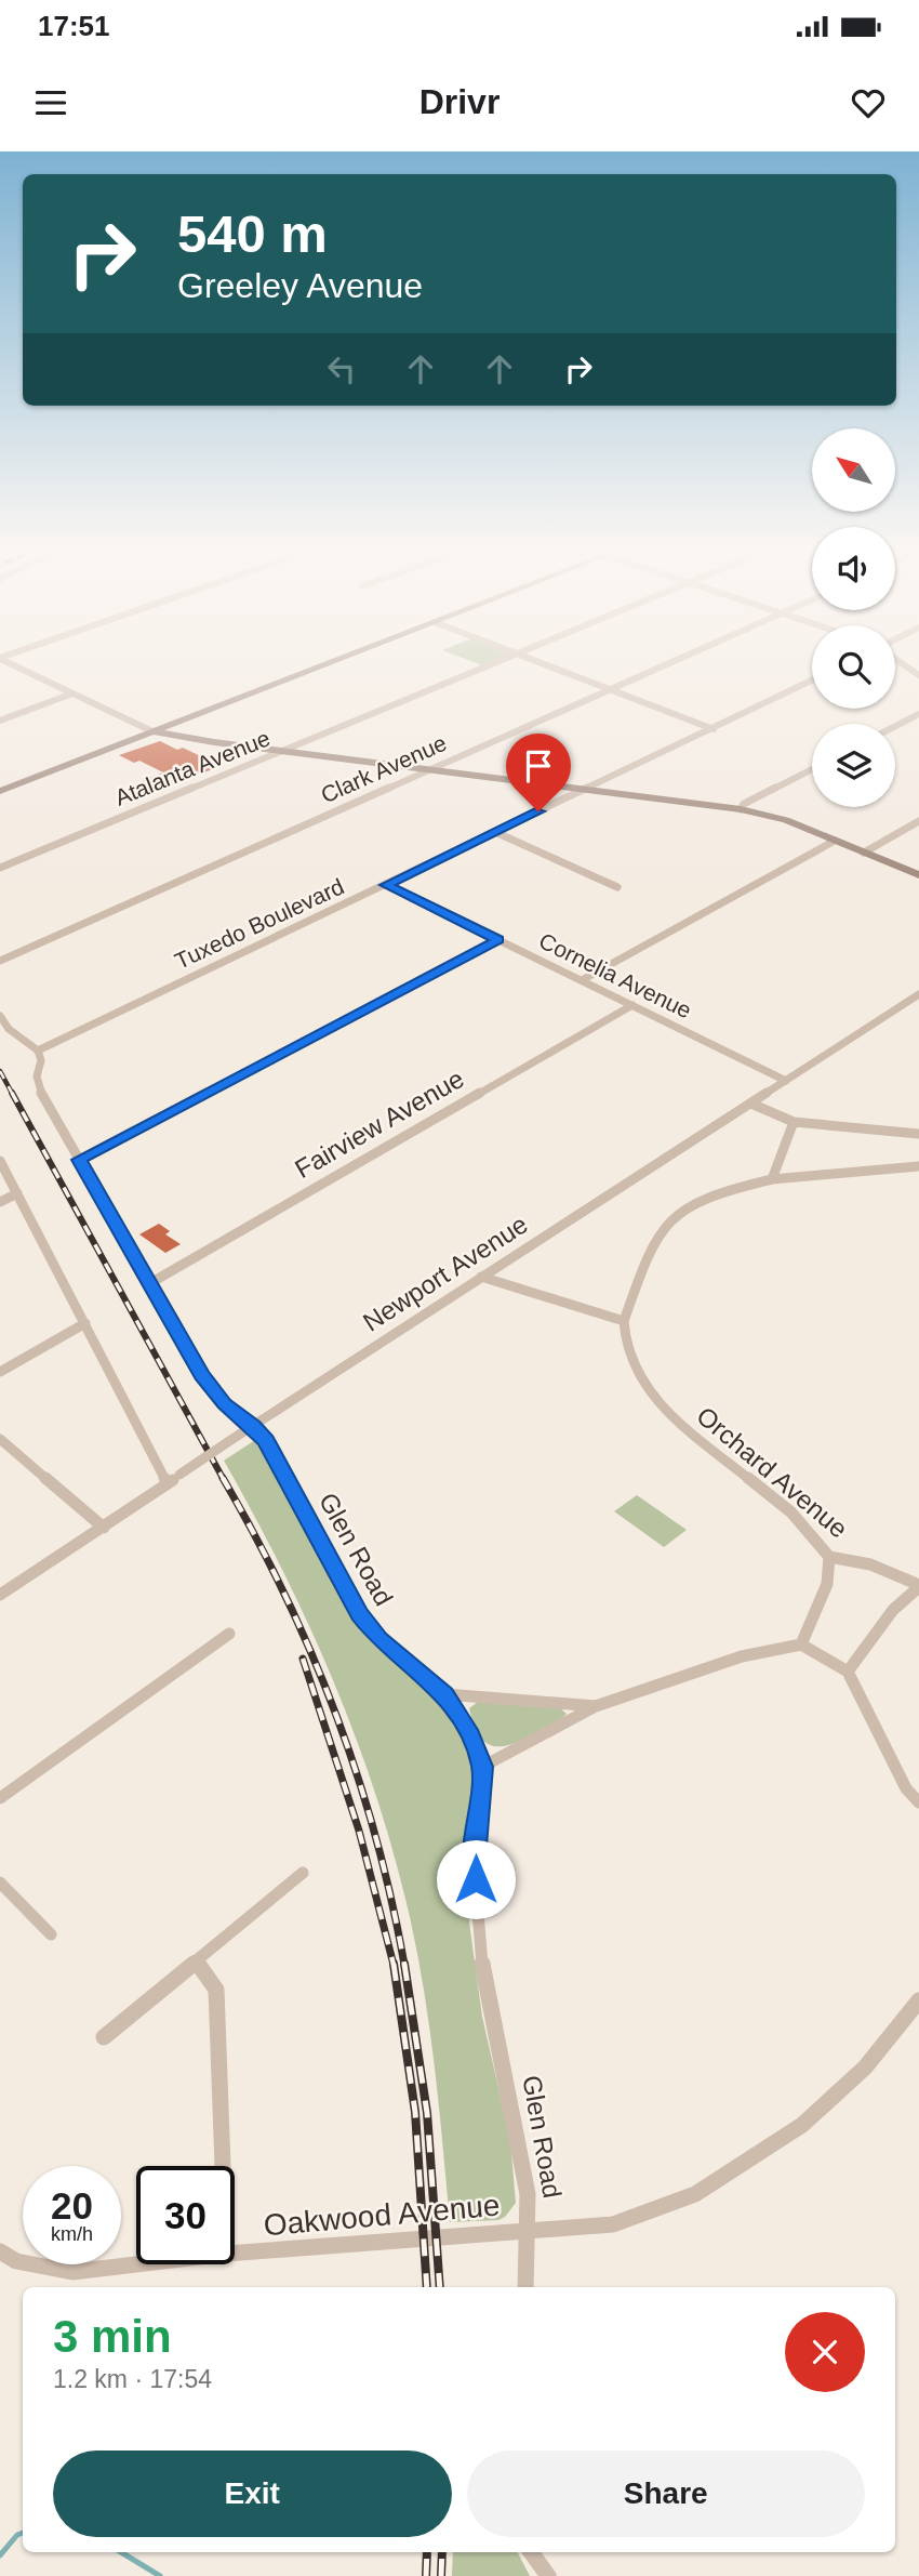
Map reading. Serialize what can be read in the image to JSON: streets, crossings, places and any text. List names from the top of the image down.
{
  "streets": {
    "street": [
      "Atalanta Avenue",
      "Clark Avenue",
      "Tuxedo Boulevard",
      "Cornelia Avenue",
      "Fairview Avenue",
      "Newport Avenue",
      "Orchard Avenue",
      "Glen Road",
      "Oakwood Avenue"
    ]
  },
  "crossings": [
    ["Tuxedo Boulevard", "Cornelia Avenue"],
    ["Tuxedo Boulevard", "Glen Road"],
    ["Cornelia Avenue", "Fairview Avenue"],
    ["Cornelia Avenue", "Newport Avenue"],
    ["Fairview Avenue", "Glen Road"],
    ["Newport Avenue", "Glen Road"],
    ["Glen Road", "Oakwood Avenue"]
  ],
  "north": "top left",
  "page": {
    "status": "17:51",
    "header": "Drivr",
    "turn": ["540 m", "Greeley Avenue"],
    "speed": "20 km/h",
    "limit": "30",
    "heading": ["3 min", "1.2 km · 17:54"],
    "buttons": ["Exit", "Share"]
  }
}
